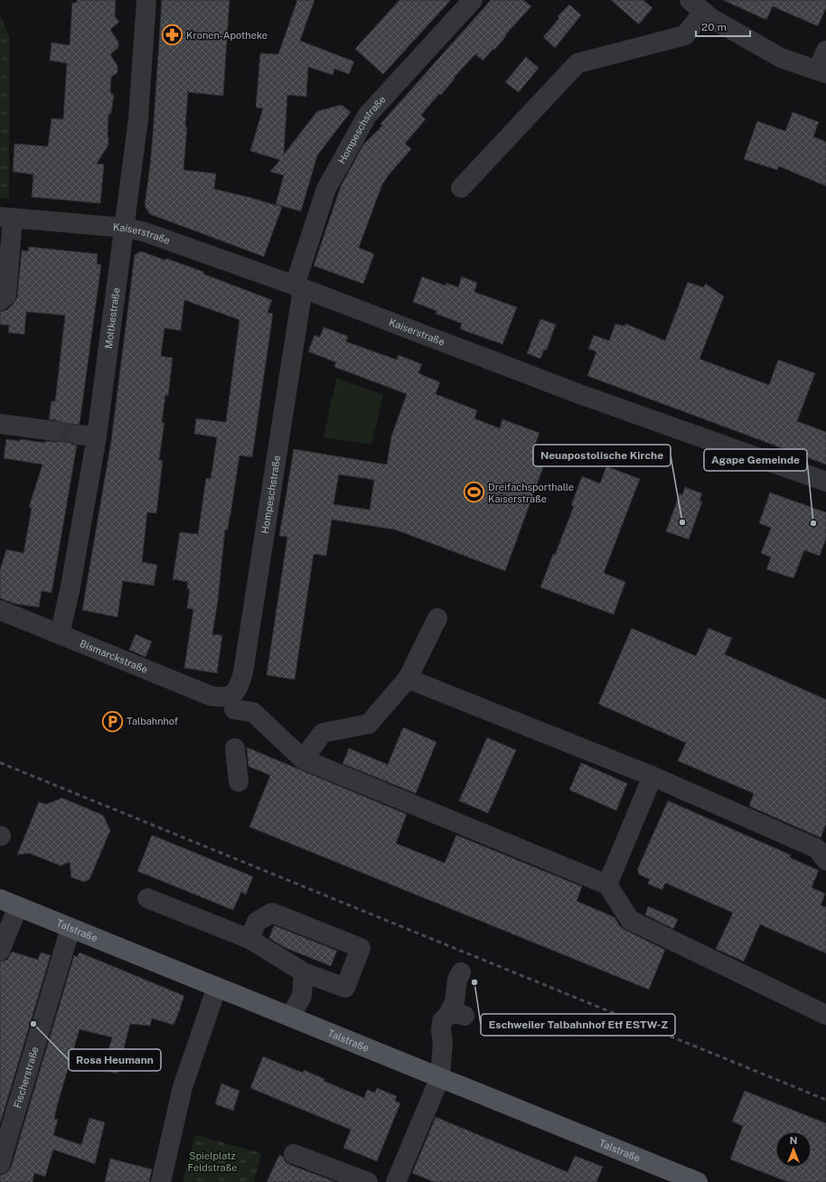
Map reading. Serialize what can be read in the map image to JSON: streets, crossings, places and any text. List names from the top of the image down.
{
  "streets": {
    "main road": ["Talstraße"],
    "street": [
      "Hompeschstraße",
      "Kaiserstraße",
      "Moltkestraße",
      "Bismarckstraße",
      "Fischerstraße"
    ]
  },
  "crossings": [
    ["Hompeschstraße", "Kaiserstraße"],
    ["Hompeschstraße", "Bismarckstraße"],
    ["Kaiserstraße", "Moltkestraße"],
    ["Moltkestraße", "Bismarckstraße"],
    ["Talstraße", "Fischerstraße"]
  ],
  "parks": ["Spielplatz Feldstraße"],
  "places": {
    "pharmacy": ["Kronen-Apotheke"],
    "sports": ["Dreifachsporthalle Kaiserstraße"],
    "other": [
      "Neuapostolische Kirche",
      "Agape Gemeinde",
      "Eschweiler Talbahnhof Etf ESTW-Z",
      "Rosa Heumann"
    ],
    "parking": ["Talbahnhof"]
  },
  "scale_bar": "20 m",
  "north": "top"
}
